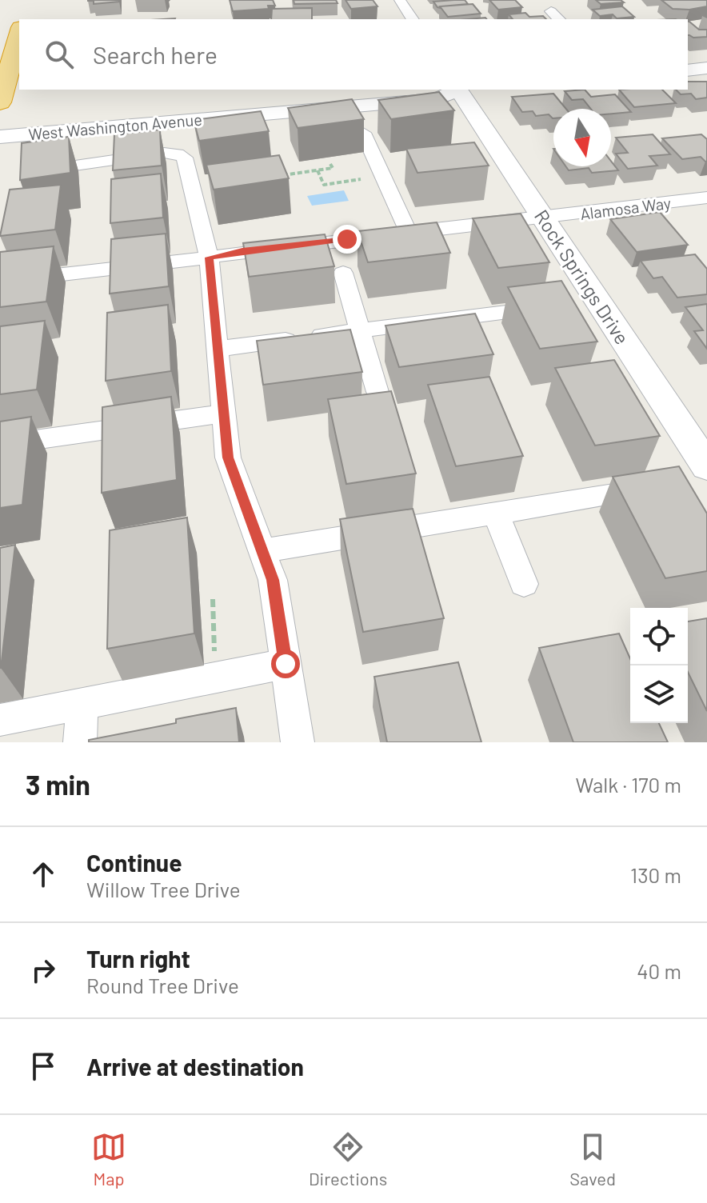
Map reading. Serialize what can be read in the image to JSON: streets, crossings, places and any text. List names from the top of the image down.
{
  "streets": {
    "main road": ["West Washington Avenue", "Rock Springs Drive"],
    "street": ["Alamosa Way"]
  },
  "crossings": [
    ["Alamosa Way", "Rock Springs Drive"]
  ],
  "north": "bottom",
  "page": {
    "search": "Search here",
    "heading": ["3 min", "Walk · 170 m"],
    "list": [
      ["Continue", "Willow Tree Drive", "130 m"],
      ["Turn right", "Round Tree Drive", "40 m"],
      "Arrive at destination"
    ],
    "nav": ["Map", "Directions", "Saved"]
  }
}
